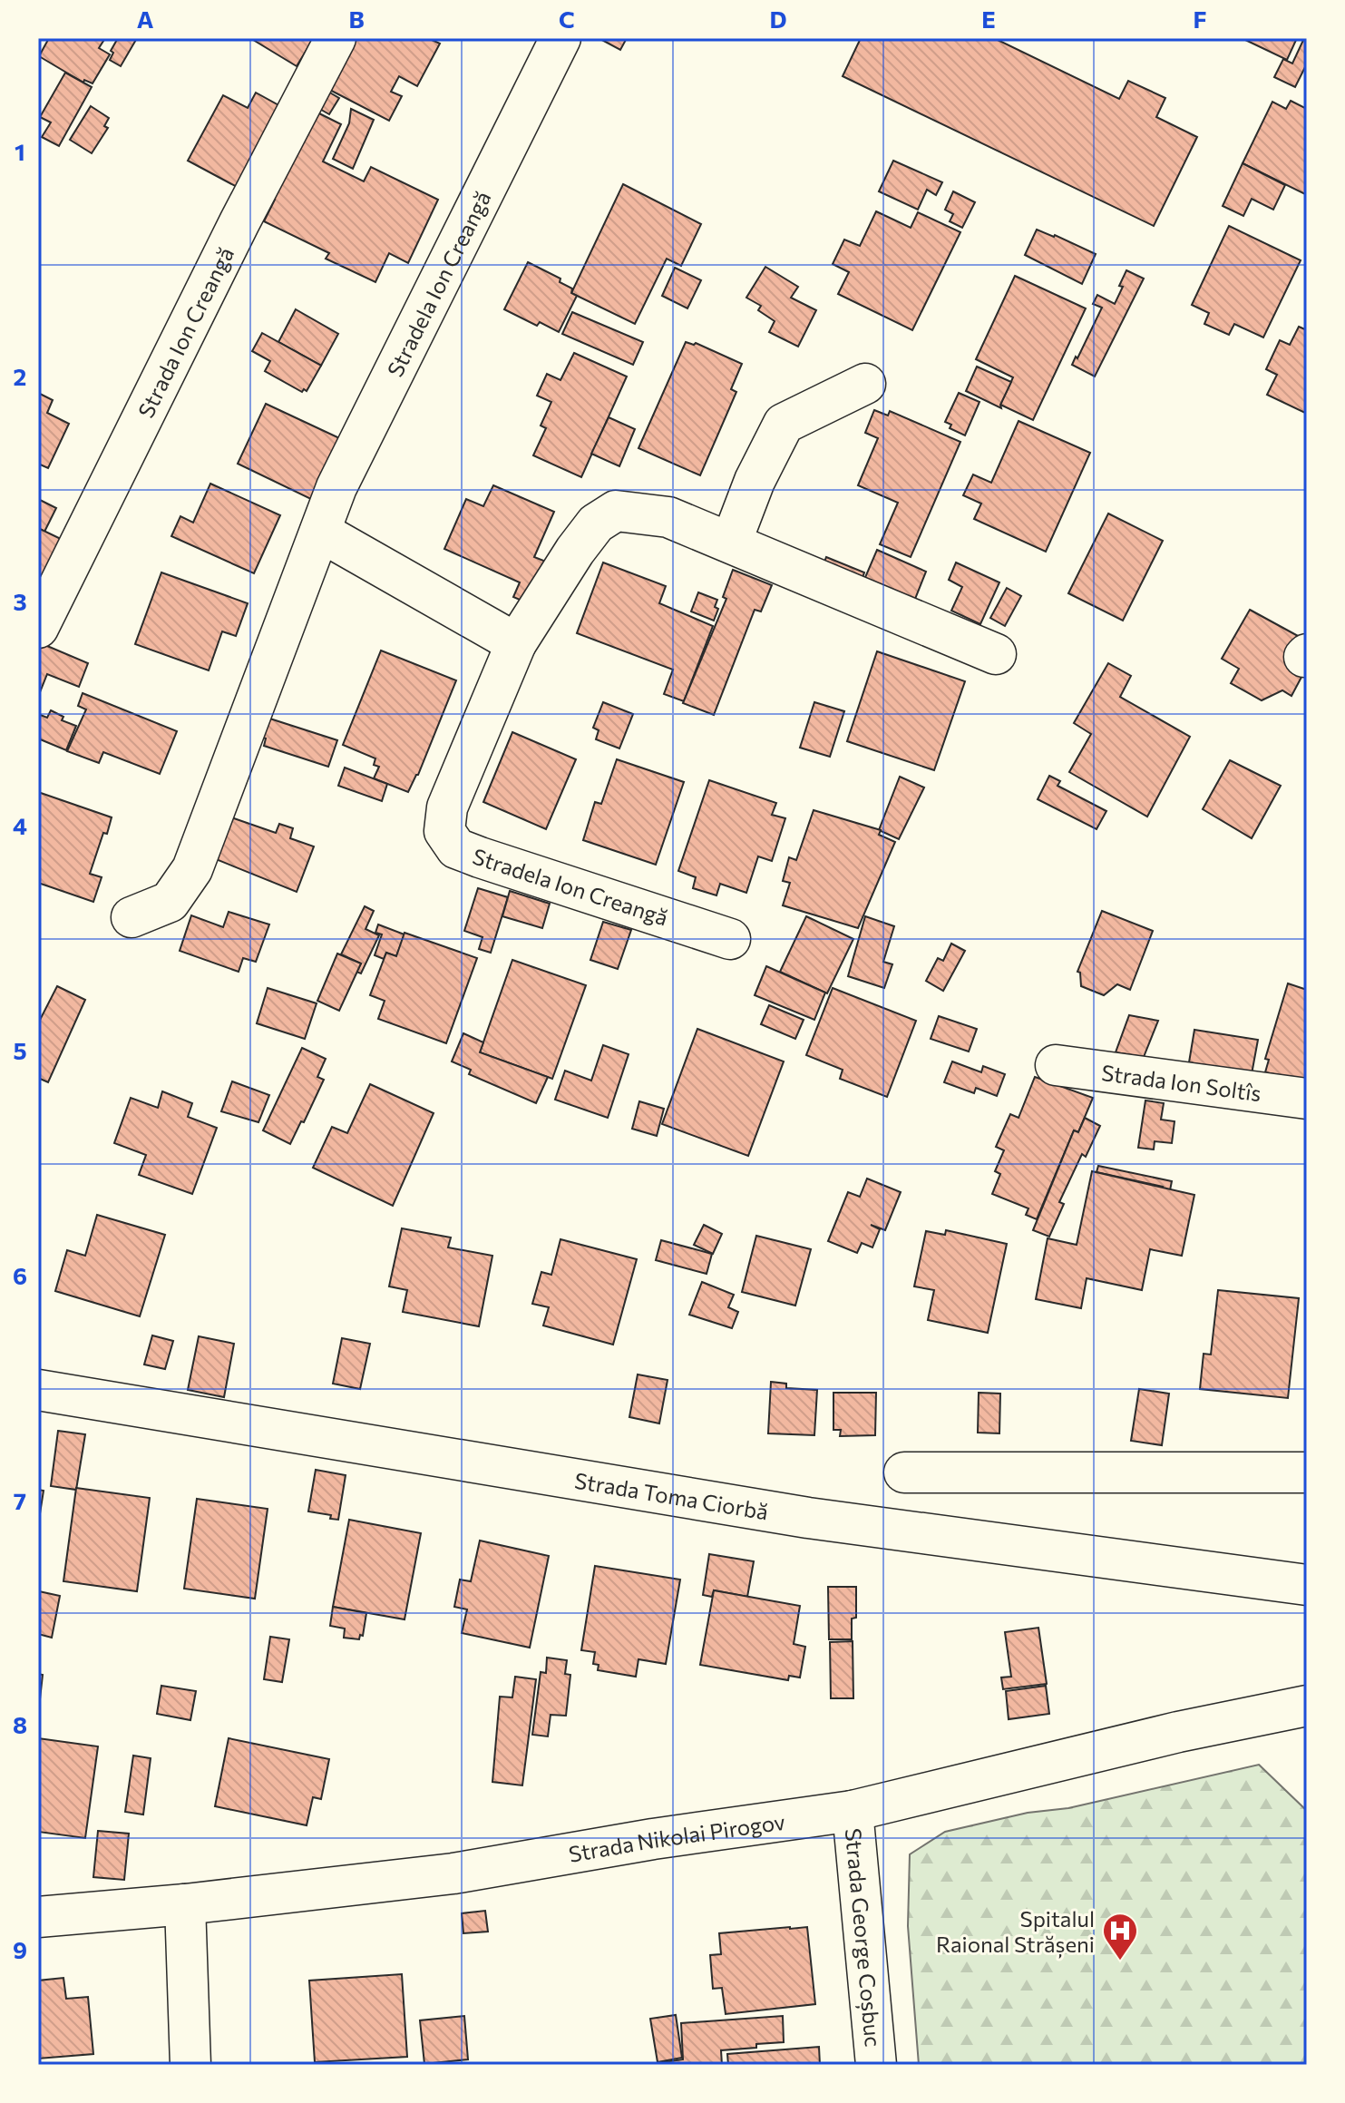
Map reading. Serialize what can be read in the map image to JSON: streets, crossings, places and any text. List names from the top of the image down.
{
  "streets": {
    "street": [
      "Stradela Ion Creangă",
      "Strada Ion Creangă",
      "Strada Ion Soltîs",
      "Strada Toma Ciorbă",
      "Strada Nikolai Pirogov",
      "Strada George Coșbuc"
    ]
  },
  "crossings": [
    ["Strada Nikolai Pirogov", "Strada George Coșbuc"]
  ],
  "places": {
    "hospital": ["Spitalul Raional Strășeni"]
  },
  "grid": {
    "columns": [
      "A",
      "B",
      "C",
      "D",
      "E",
      "F"
    ],
    "rows": [
      "1",
      "2",
      "3",
      "4",
      "5",
      "6",
      "7",
      "8",
      "9"
    ]
  }
}
